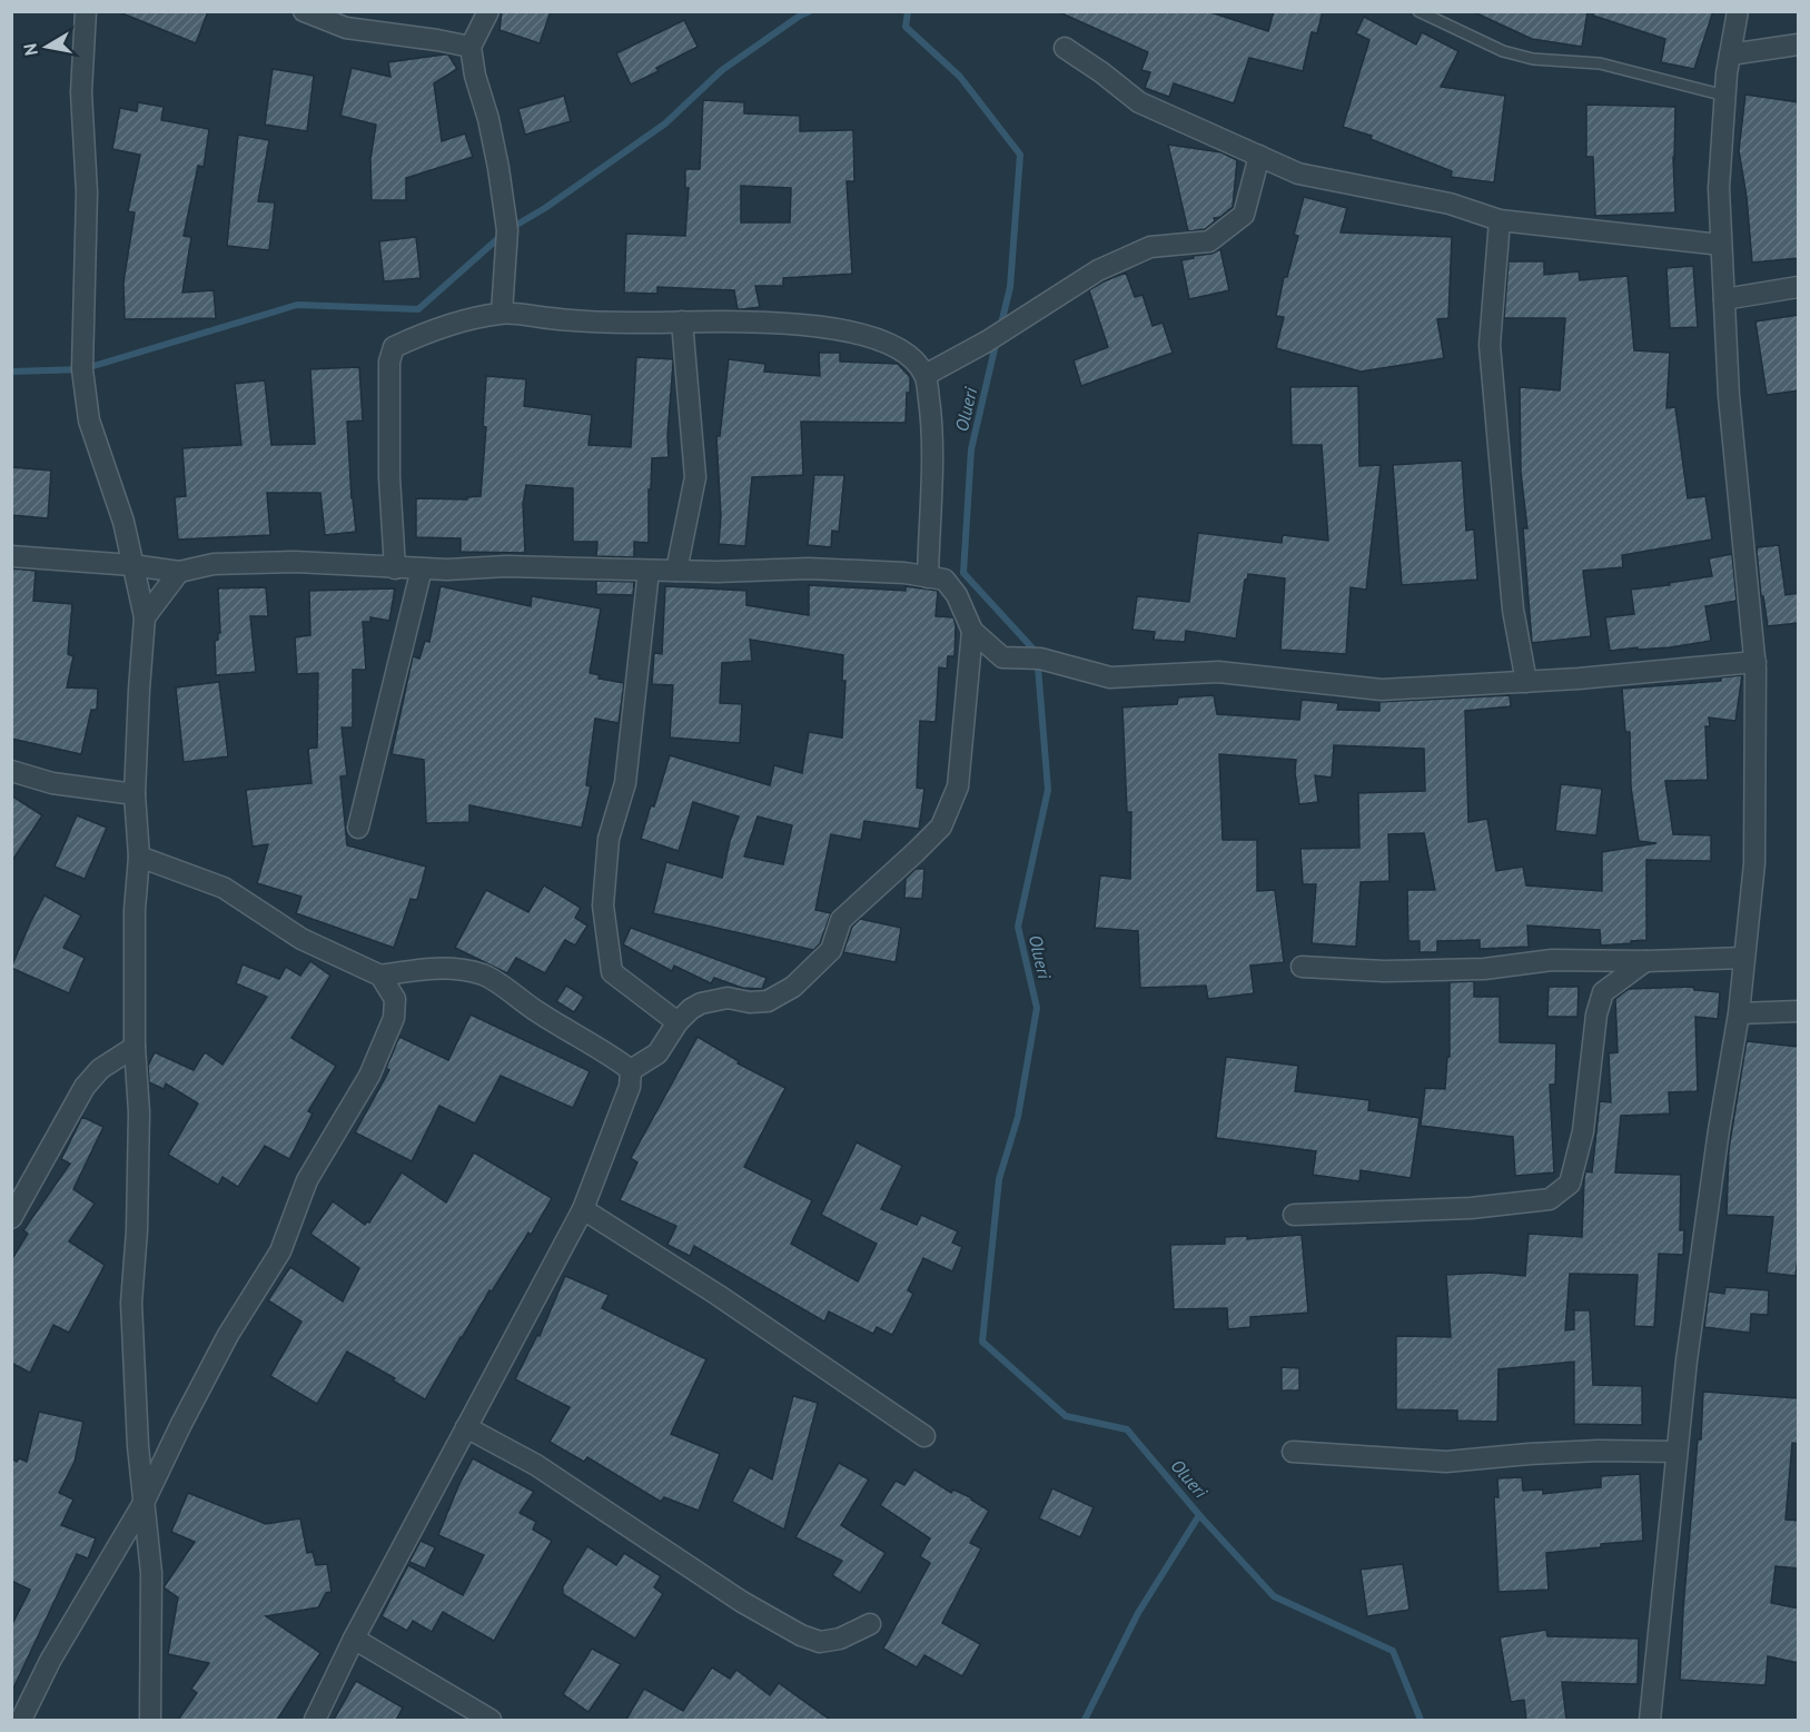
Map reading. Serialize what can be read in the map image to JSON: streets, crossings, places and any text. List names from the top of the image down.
{
  "water": ["Olueri"],
  "north": "left"
}
